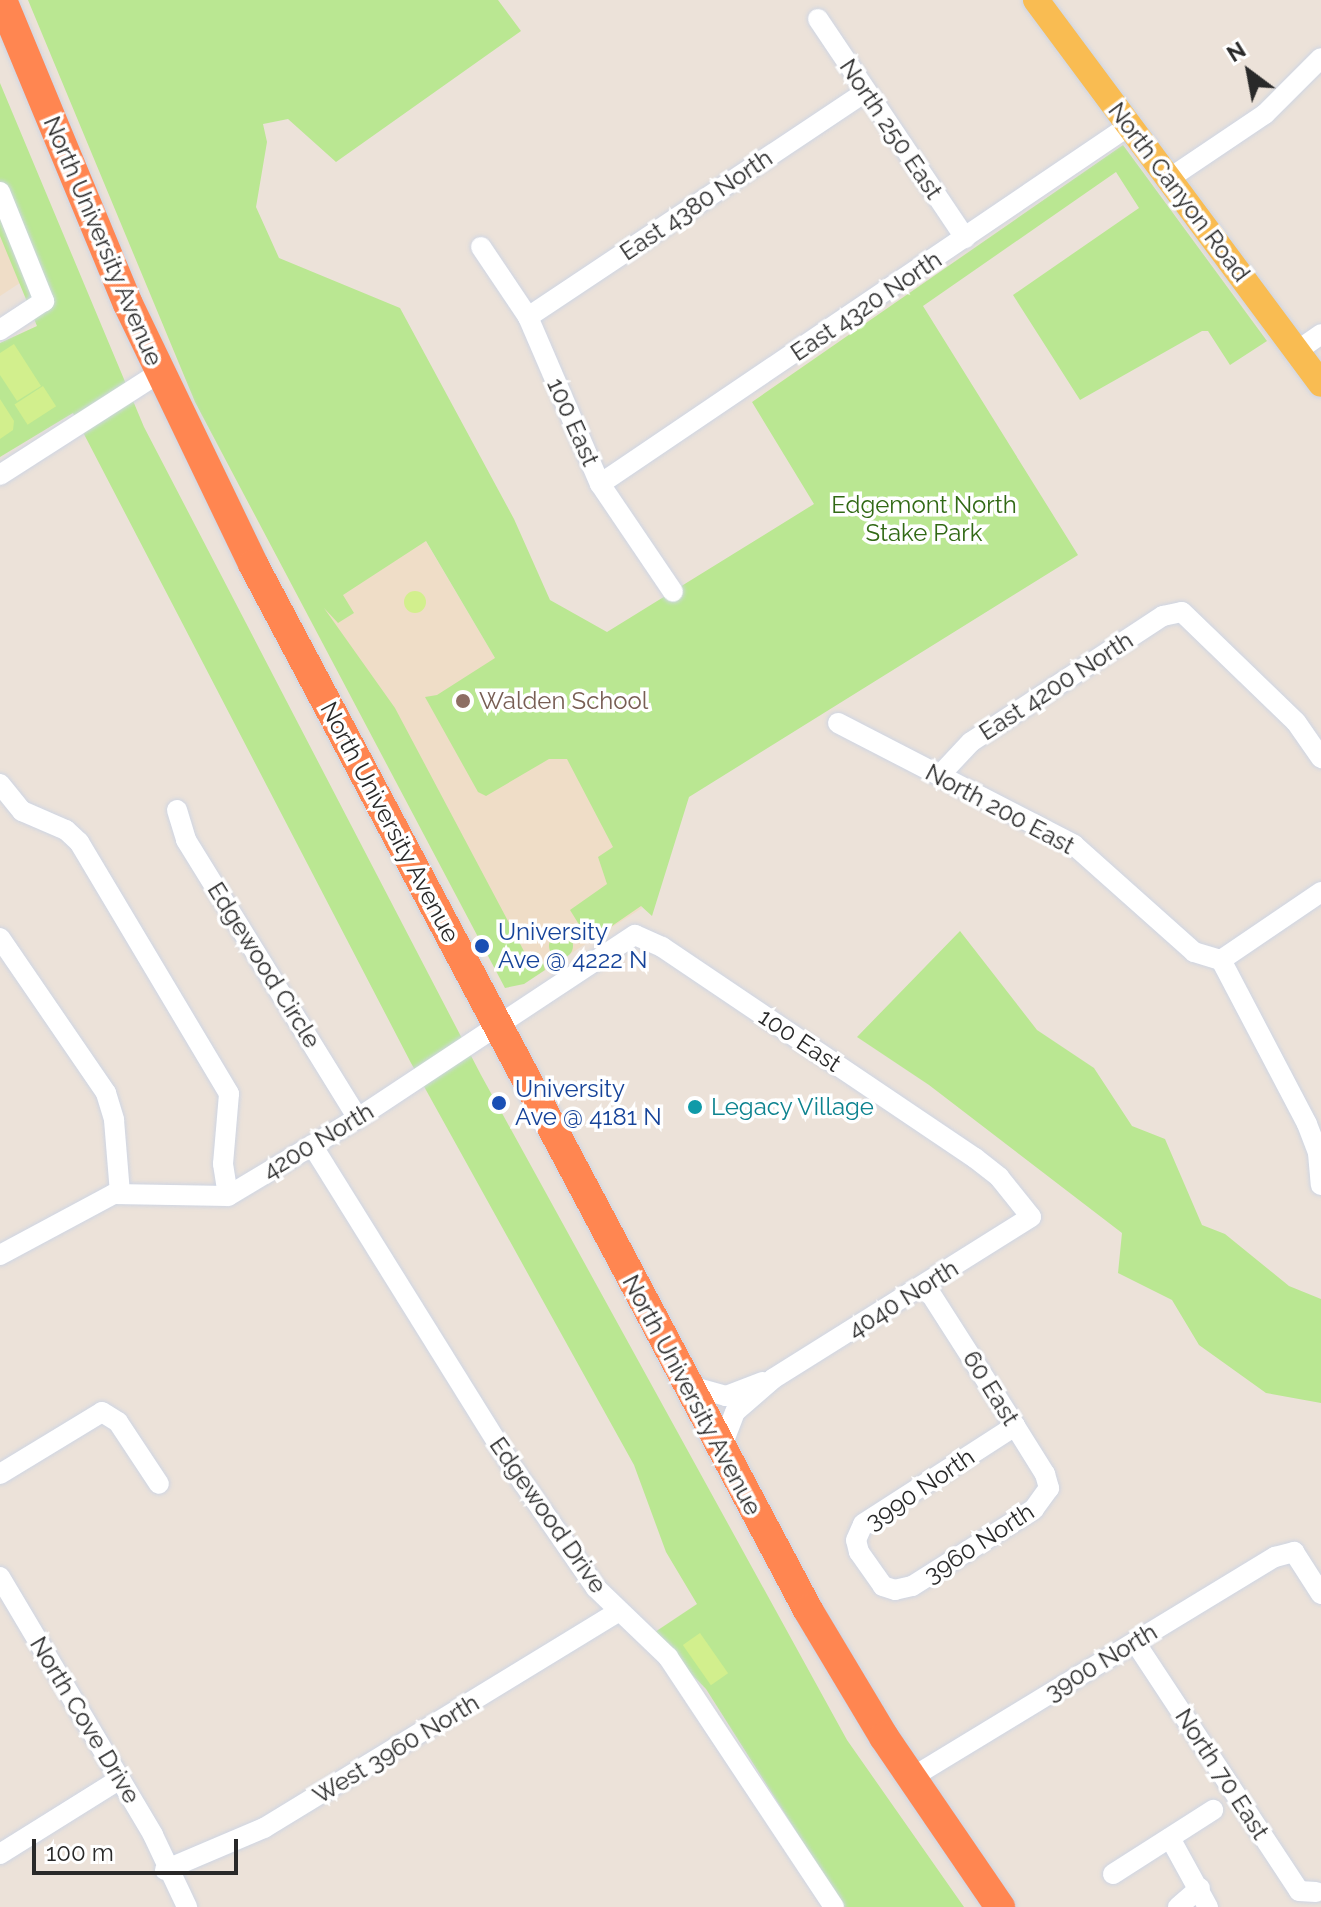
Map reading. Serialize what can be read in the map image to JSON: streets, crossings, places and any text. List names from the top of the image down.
{
  "streets": {
    "highway": ["North University Avenue"],
    "main road": ["North Canyon Road"],
    "street": [
      "North 250 East",
      "East 4380 North",
      "East 4320 North",
      "100 East",
      "East 4200 North",
      "North 200 East",
      "Edgewood Circle",
      "4200 North",
      "4040 North",
      "60 East",
      "3990 North",
      "Edgewood Drive",
      "3960 North",
      "3900 North",
      "North Cove Drive",
      "West 3960 North",
      "North 70 East"
    ]
  },
  "crossings": [
    ["North 250 East", "East 4380 North"],
    ["North 250 East", "East 4320 North"],
    ["North Canyon Road", "East 4320 North"],
    ["East 4380 North", "100 East"],
    ["North University Avenue", "4200 North"],
    ["North University Avenue", "4040 North"],
    ["North University Avenue", "3900 North"],
    ["East 4320 North", "100 East"],
    ["100 East", "4200 North"],
    ["100 East", "4040 North"],
    ["East 4200 North", "North 200 East"],
    ["Edgewood Circle", "4200 North"],
    ["4200 North", "Edgewood Drive"],
    ["4040 North", "60 East"],
    ["60 East", "3990 North"],
    ["60 East", "3960 North"],
    ["3990 North", "3960 North"],
    ["Edgewood Drive", "West 3960 North"],
    ["3900 North", "North 70 East"],
    ["North Cove Drive", "West 3960 North"]
  ],
  "parks": ["Edgemont North Stake Park"],
  "places": [
    "Walden School",
    "University Ave @ 4222 N",
    "University Ave @ 4181 N",
    "Legacy Village"
  ],
  "scale_bar": "100 m",
  "north": "top left"
}
